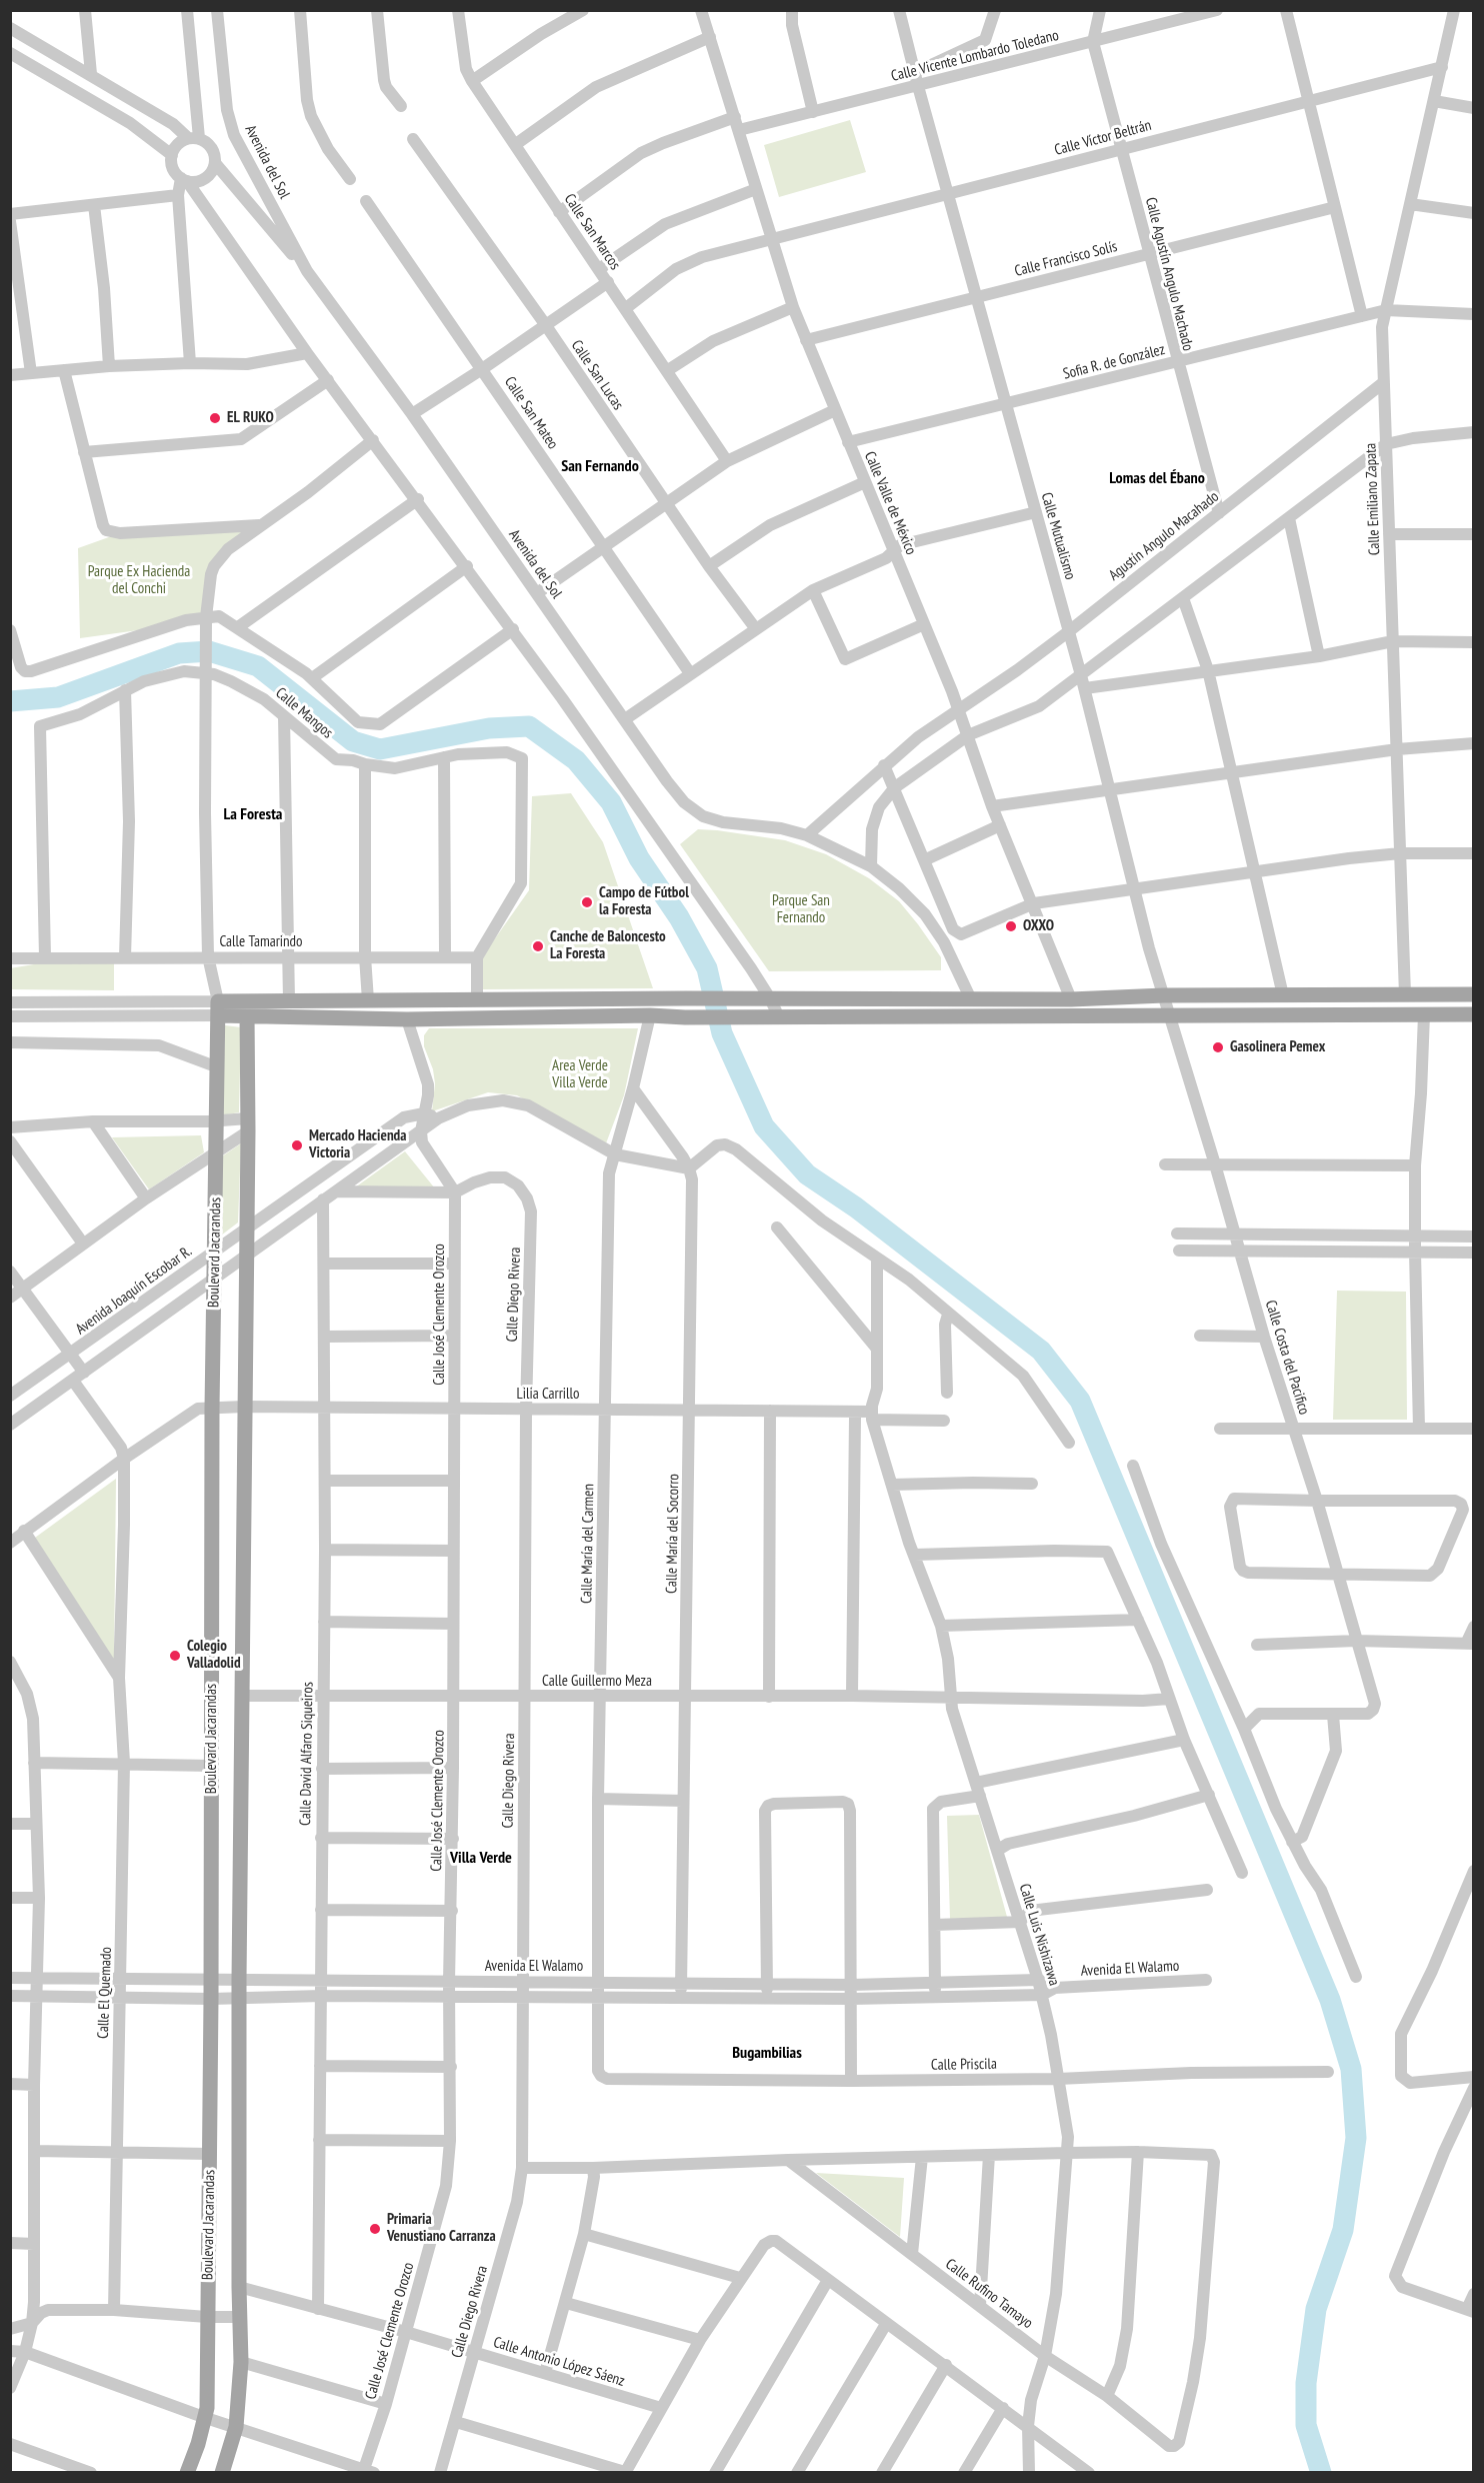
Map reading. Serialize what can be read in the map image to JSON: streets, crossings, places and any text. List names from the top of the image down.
{
  "streets": {
    "main road": ["Boulevard Jacarandas"],
    "street": [
      "Calle Vicente Lombardo Toledano",
      "Calle Víctor Beltrán",
      "Avenida del Sol",
      "Calle San Marcos",
      "Calle Francisco Solís",
      "Calle Agustín Angulo Machado",
      "Sofia R. de González",
      "Calle San Lucas",
      "Calle San Mateo",
      "Calle Emiliano Zapata",
      "Calle Valle de México",
      "Calle Mutualismo",
      "Agustín Angulo Macahado",
      "Calle Mangos",
      "Calle Tamarindo",
      "Avenida Joaquín Escobar R.",
      "Calle Diego Rivera",
      "Calle José Clemente Orozco",
      "Calle Costa del Pacifico",
      "Lilia Carrillo",
      "Calle María del Socorro",
      "Calle María del Carmen",
      "Calle Guillermo Meza",
      "Calle David Alfaro Siqueiros",
      "Calle Luis Nishizawa",
      "Avenida El Walamo",
      "Calle El Quemado",
      "Calle Priscila",
      "Calle Rufino Tamayo",
      "Calle Antonio López Sáenz"
    ]
  },
  "crossings": [
    ["Calle Vicente Lombardo Toledano", "Calle Agustín Angulo Machado"],
    ["Calle Vicente Lombardo Toledano", "Calle Valle de México"],
    ["Calle Vicente Lombardo Toledano", "Calle Mutualismo"],
    ["Calle Víctor Beltrán", "Calle San Marcos"],
    ["Calle Víctor Beltrán", "Calle Agustín Angulo Machado"],
    ["Calle Víctor Beltrán", "Calle Emiliano Zapata"],
    ["Calle Víctor Beltrán", "Calle Valle de México"],
    ["Calle Víctor Beltrán", "Calle Mutualismo"],
    ["Avenida del Sol", "Agustín Angulo Macahado"],
    ["Calle Francisco Solís", "Calle Agustín Angulo Machado"],
    ["Calle Francisco Solís", "Calle Valle de México"],
    ["Calle Francisco Solís", "Calle Mutualismo"],
    ["Calle Agustín Angulo Machado", "Sofia R. de González"],
    ["Calle Agustín Angulo Machado", "Agustín Angulo Macahado"],
    ["Sofia R. de González", "Calle Emiliano Zapata"],
    ["Sofia R. de González", "Calle Valle de México"],
    ["Sofia R. de González", "Calle Mutualismo"],
    ["Calle Emiliano Zapata", "Agustín Angulo Macahado"],
    ["Calle Valle de México", "Agustín Angulo Macahado"],
    ["Calle Mutualismo", "Agustín Angulo Macahado"],
    ["Calle Mutualismo", "Calle Costa del Pacifico"],
    ["Calle Mangos", "Calle Tamarindo"],
    ["Boulevard Jacarandas", "Avenida Joaquín Escobar R."],
    ["Boulevard Jacarandas", "Lilia Carrillo"],
    ["Boulevard Jacarandas", "Calle Guillermo Meza"],
    ["Boulevard Jacarandas", "Avenida El Walamo"],
    ["Boulevard Jacarandas", "Calle Antonio López Sáenz"],
    ["Avenida Joaquín Escobar R.", "Calle El Quemado"],
    ["Calle Diego Rivera", "Calle José Clemente Orozco"],
    ["Calle Diego Rivera", "Lilia Carrillo"],
    ["Calle Diego Rivera", "Calle Guillermo Meza"],
    ["Calle Diego Rivera", "Avenida El Walamo"],
    ["Calle Diego Rivera", "Calle Antonio López Sáenz"],
    ["Calle José Clemente Orozco", "Lilia Carrillo"],
    ["Calle José Clemente Orozco", "Calle Guillermo Meza"],
    ["Calle José Clemente Orozco", "Avenida El Walamo"],
    ["Calle José Clemente Orozco", "Calle Antonio López Sáenz"],
    ["Lilia Carrillo", "Calle María del Socorro"],
    ["Lilia Carrillo", "Calle María del Carmen"],
    ["Lilia Carrillo", "Calle David Alfaro Siqueiros"],
    ["Lilia Carrillo", "Calle Luis Nishizawa"],
    ["Lilia Carrillo", "Calle El Quemado"],
    ["Calle María del Socorro", "Calle María del Carmen"],
    ["Calle María del Socorro", "Calle Guillermo Meza"],
    ["Calle María del Socorro", "Avenida El Walamo"],
    ["Calle María del Carmen", "Calle Guillermo Meza"],
    ["Calle María del Carmen", "Avenida El Walamo"],
    ["Calle María del Carmen", "Calle Priscila"],
    ["Calle Guillermo Meza", "Calle David Alfaro Siqueiros"],
    ["Calle Guillermo Meza", "Calle Luis Nishizawa"],
    ["Calle David Alfaro Siqueiros", "Avenida El Walamo"],
    ["Calle David Alfaro Siqueiros", "Calle Antonio López Sáenz"],
    ["Calle Luis Nishizawa", "Avenida El Walamo"],
    ["Calle Luis Nishizawa", "Calle Priscila"],
    ["Calle Luis Nishizawa", "Calle Rufino Tamayo"],
    ["Avenida El Walamo", "Calle El Quemado"]
  ],
  "districts": [
    "San Fernando",
    "Lomas del Ébano",
    "La Foresta",
    "Villa Verde",
    "Bugambilias"
  ],
  "parks": ["Parque Ex Hacienda del Conchi", "Parque San Fernando", "Area Verde Villa Verde"],
  "places": [
    "EL RUKO",
    "Campo de Fútbol la Foresta",
    "OXXO",
    "Canche de Baloncesto La Foresta",
    "Gasolinera Pemex",
    "Mercado Hacienda Victoria",
    "Colegio Valladolid",
    "Primaria Venustiano Carranza"
  ]
}
